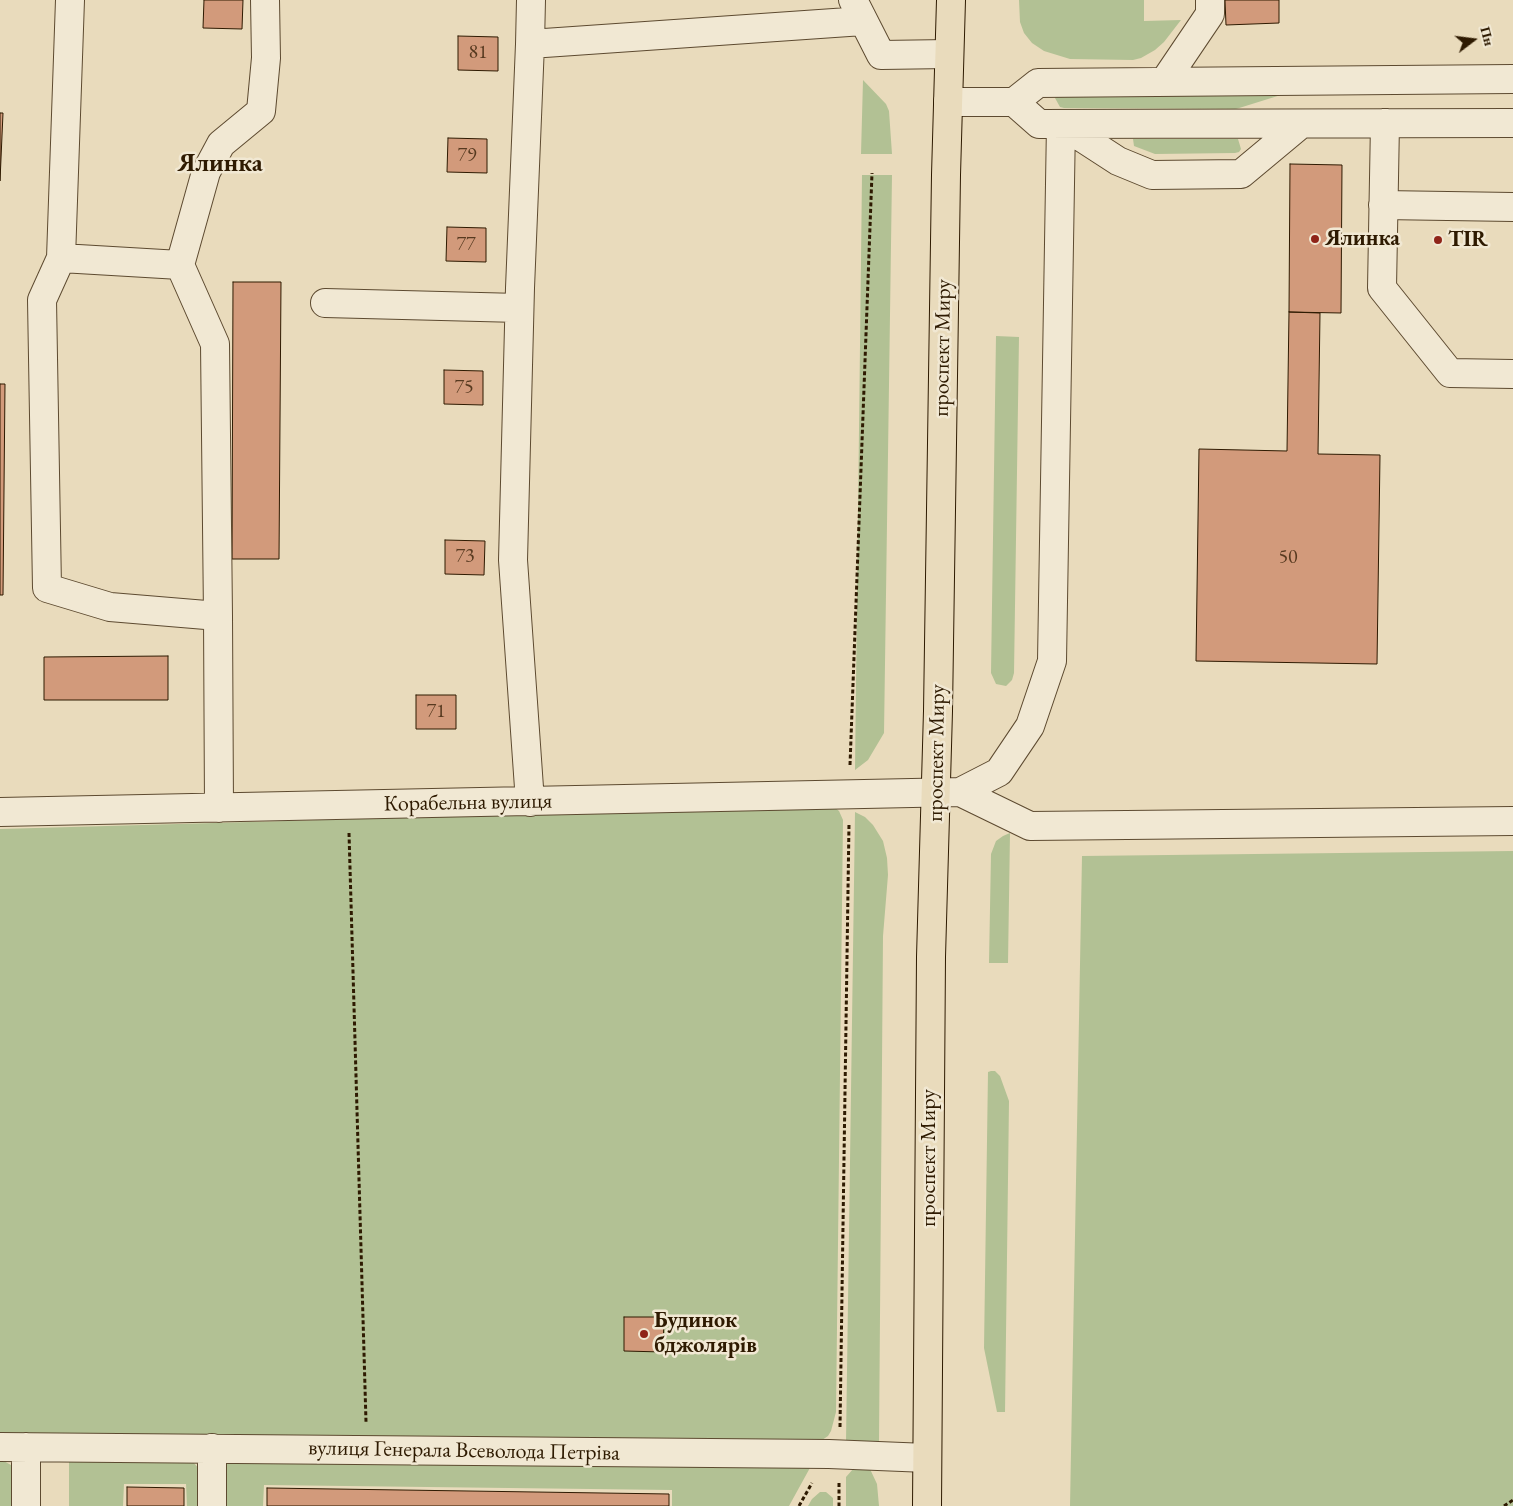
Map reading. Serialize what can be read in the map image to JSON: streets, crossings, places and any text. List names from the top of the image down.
{
  "streets": {
    "main road": ["проспект Миру"],
    "street": ["Корабельна вулиця", "вулиця Генерала Всеволода Петріва"]
  },
  "crossings": [
    ["проспект Миру", "Корабельна вулиця"],
    ["проспект Миру", "вулиця Генерала Всеволода Петріва"]
  ],
  "districts": ["Ялинка"],
  "places": ["Ялинка", "TIR", "Будинок бджолярів"],
  "house_numbers": [
    "81",
    "79",
    "77",
    "75",
    "73",
    "50",
    "71"
  ],
  "north": "right"
}
